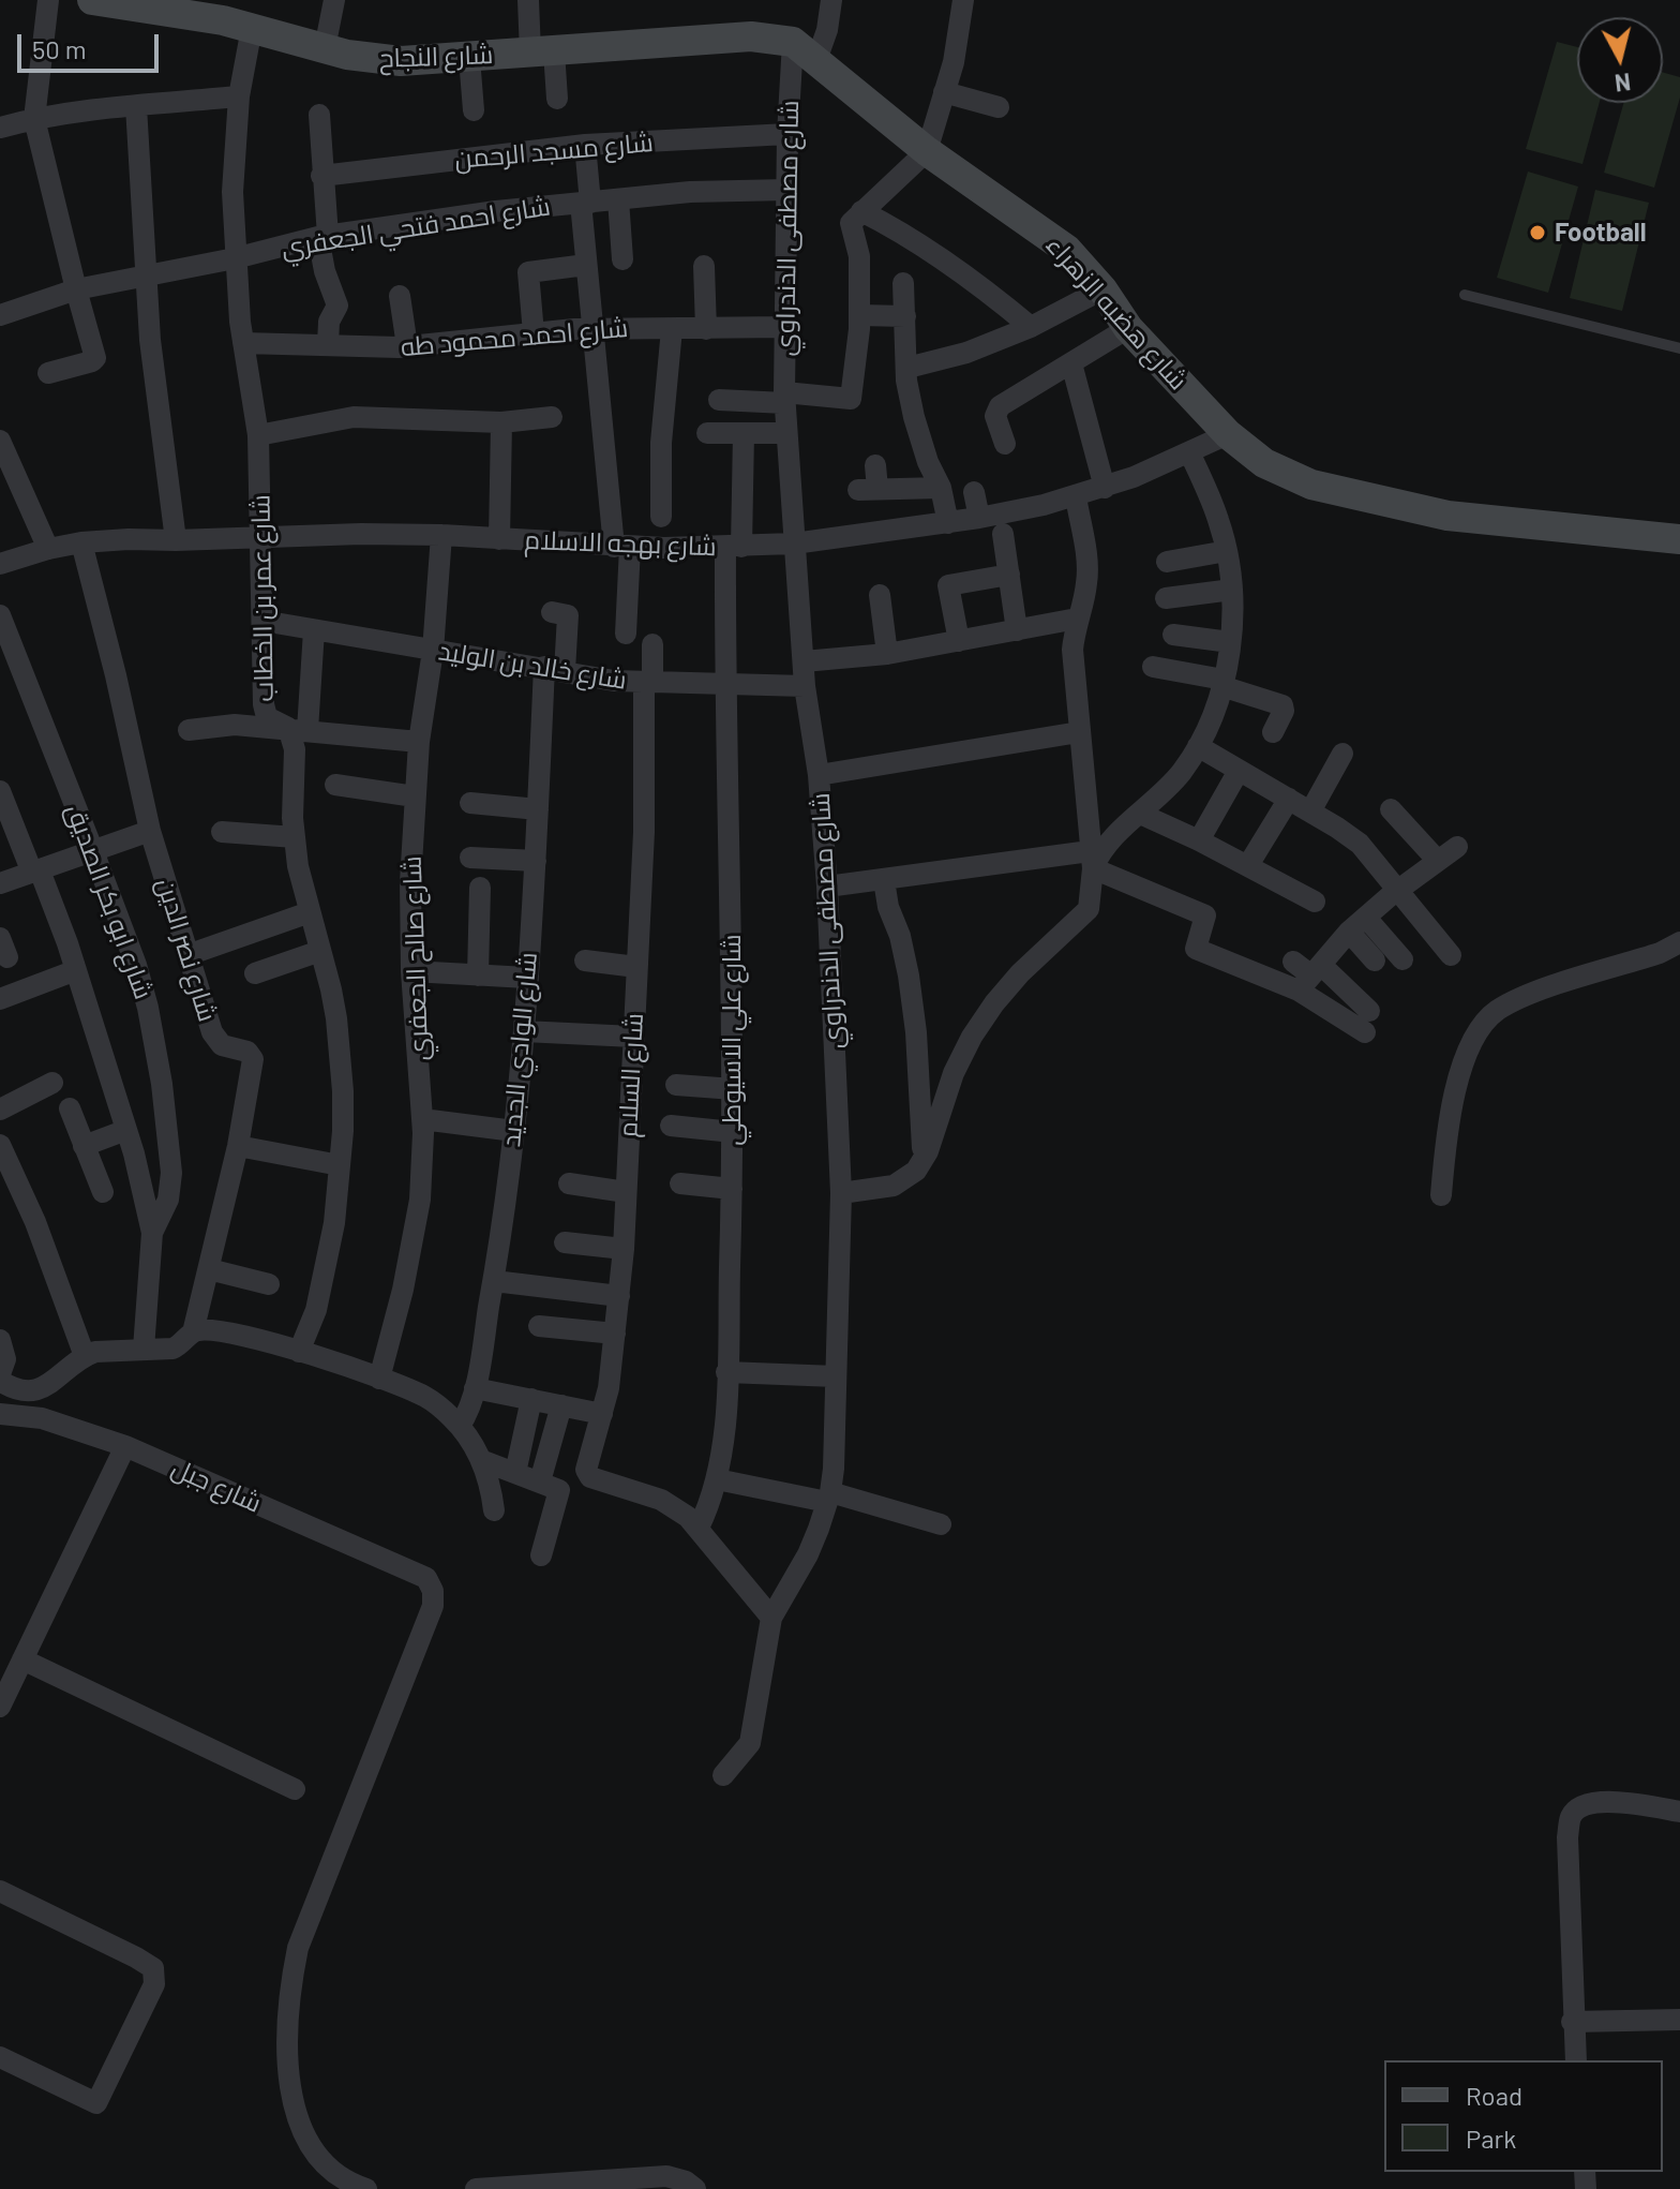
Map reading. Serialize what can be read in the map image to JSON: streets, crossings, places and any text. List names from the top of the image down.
{
  "streets": {
    "street": [
      "شارع النجاح",
      "شارع مسجد الرحمن",
      "شارع احمد فتحي الجعفري",
      "شارع مصطفى الدندراوي",
      "شارع هضبه الزهراء",
      "شارع احمد محمود طه",
      "شارع بهجه الاسلام",
      "شارع عمر بن الخطاب",
      "شارع خالد بن الوليد",
      "شارع ابو بكر الصديق",
      "شارع نصر الدين",
      "شارع صالح الجعفري",
      "شارع علي الاسيوطي",
      "شارع الوادي الجديد",
      "شارع السلام",
      "شارع جبل"
    ]
  },
  "crossings": [
    ["شارع النجاح", "شارع عمر بن الخطاب"],
    ["شارع مسجد الرحمن", "شارع مصطفى الدندراوي"],
    ["شارع احمد فتحي الجعفري", "شارع مصطفى الدندراوي"],
    ["شارع احمد فتحي الجعفري", "شارع عمر بن الخطاب"],
    ["شارع مصطفى الدندراوي", "شارع هضبه الزهراء"],
    ["شارع مصطفى الدندراوي", "شارع احمد محمود طه"],
    ["شارع مصطفى الدندراوي", "شارع بهجه الاسلام"],
    ["شارع مصطفى الدندراوي", "شارع خالد بن الوليد"],
    ["شارع هضبه الزهراء", "شارع بهجه الاسلام"],
    ["شارع احمد محمود طه", "شارع عمر بن الخطاب"],
    ["شارع بهجه الاسلام", "شارع عمر بن الخطاب"],
    ["شارع بهجه الاسلام", "شارع نصر الدين"],
    ["شارع بهجه الاسلام", "شارع صالح الجعفري"],
    ["شارع بهجه الاسلام", "شارع علي الاسيوطي"],
    ["شارع عمر بن الخطاب", "شارع خالد بن الوليد"],
    ["شارع خالد بن الوليد", "شارع صالح الجعفري"],
    ["شارع خالد بن الوليد", "شارع علي الاسيوطي"],
    ["شارع خالد بن الوليد", "شارع الوادي الجديد"],
    ["شارع خالد بن الوليد", "شارع السلام"],
    ["شارع علي الاسيوطي", "شارع السلام"]
  ],
  "places": ["Football"],
  "legend": ["Road", "Park"],
  "scale_bar": "50 m",
  "north": "bottom"
}
